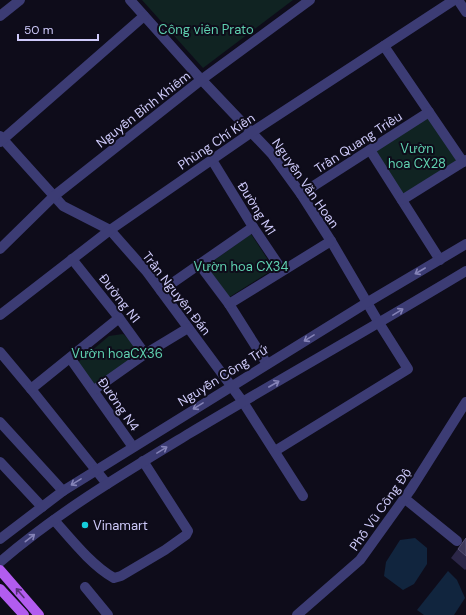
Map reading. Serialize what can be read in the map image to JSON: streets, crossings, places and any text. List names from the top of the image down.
{
  "streets": {
    "street": [
      "Nguyễn Bỉnh Khiêm",
      "Phùng Chí Kiên",
      "Trần Quang Triều",
      "Nguyễn Văn Hoan",
      "Đường M1",
      "Trần Nguyên Đán",
      "Đường N1",
      "Nguyễn Công Trứ",
      "Đường N4",
      "Phố Vũ Công Độ"
    ]
  },
  "crossings": [
    ["Nguyễn Bỉnh Khiêm", "Nguyễn Văn Hoan"],
    ["Nguyễn Bỉnh Khiêm", "Trần Nguyên Đán"],
    ["Phùng Chí Kiên", "Nguyễn Văn Hoan"],
    ["Phùng Chí Kiên", "Đường M1"],
    ["Phùng Chí Kiên", "Trần Nguyên Đán"],
    ["Phùng Chí Kiên", "Đường N1"],
    ["Trần Quang Triều", "Nguyễn Văn Hoan"],
    ["Nguyễn Văn Hoan", "Trần Nguyên Đán"],
    ["Nguyễn Văn Hoan", "Nguyễn Công Trứ"],
    ["Trần Nguyên Đán", "Nguyễn Công Trứ"],
    ["Nguyễn Công Trứ", "Đường N4"]
  ],
  "parks": [
    "Công viên Prato",
    "Vườn hoa CX28",
    "Vườn hoa CX34",
    "Vườn hoaCX36"
  ],
  "places": ["Vinamart"],
  "scale_bar": "50 m"
}
